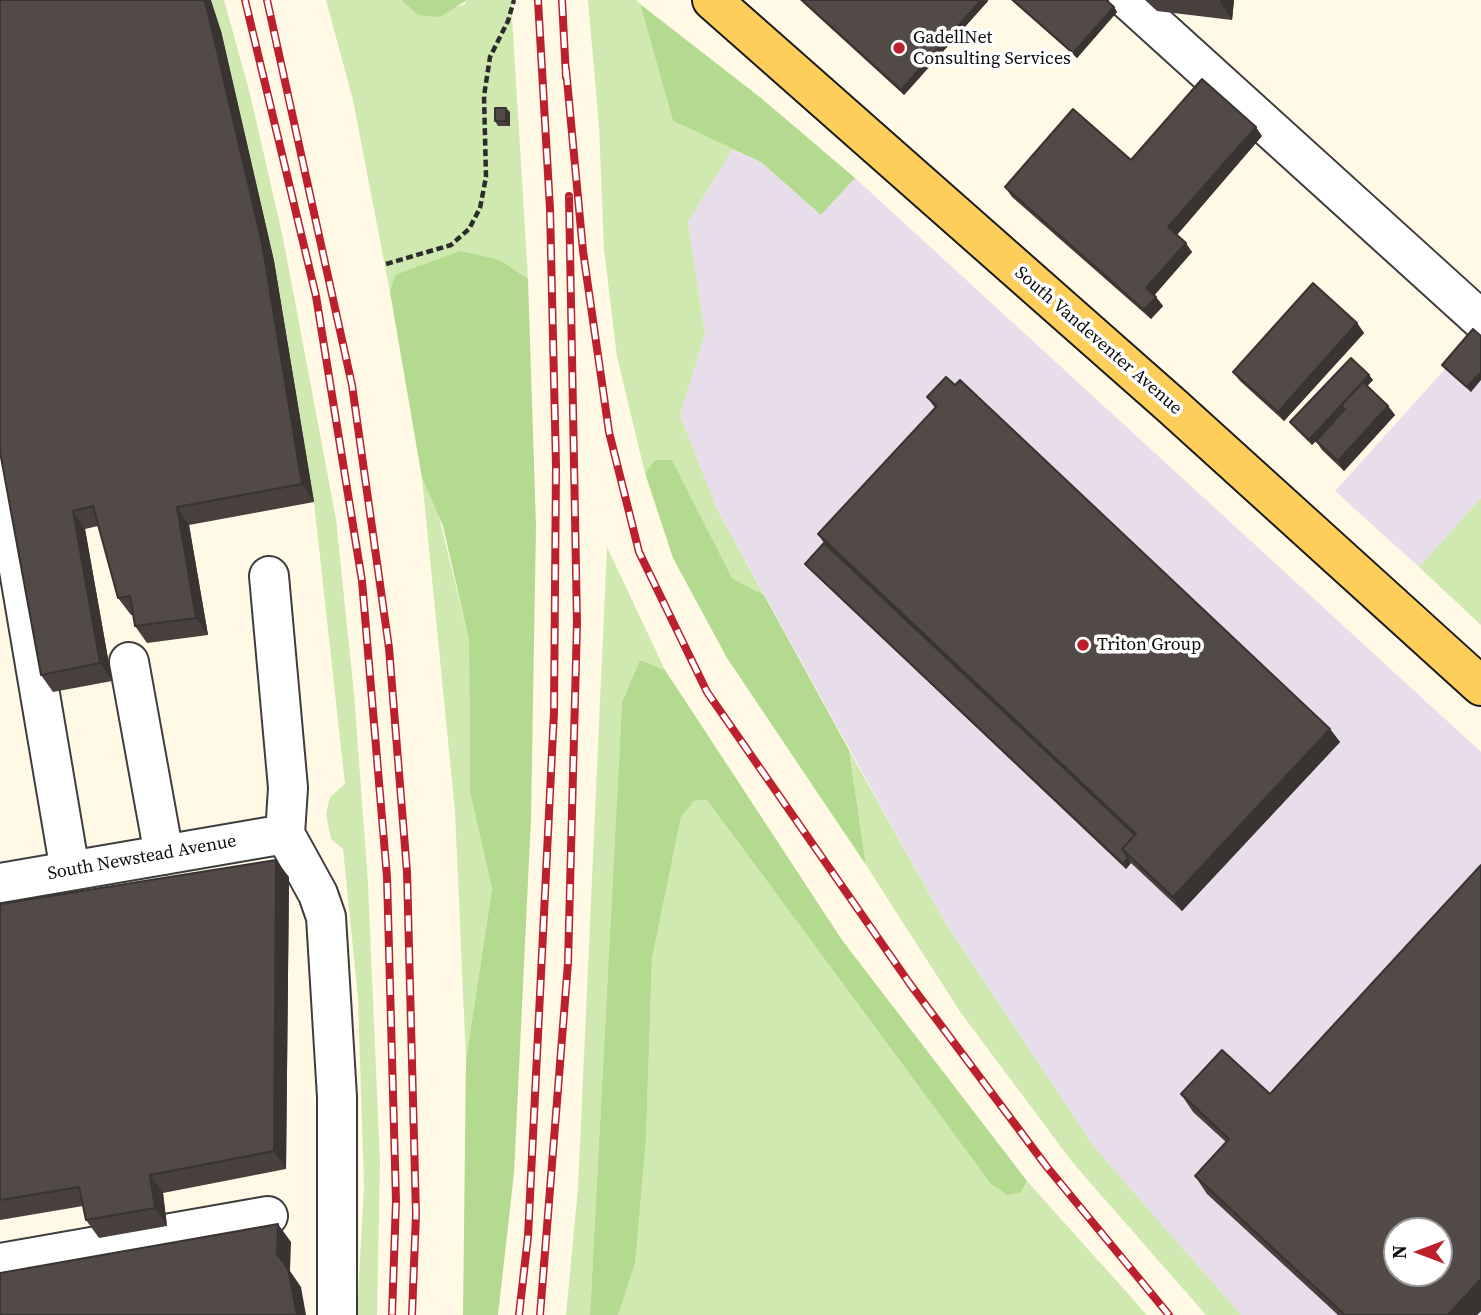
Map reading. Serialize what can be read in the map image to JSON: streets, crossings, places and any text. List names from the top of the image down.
{
  "streets": {
    "main road": ["South Vandeventer Avenue"],
    "street": ["South Newstead Avenue"]
  },
  "places": ["GadellNet Consulting Services", "Triton Group"],
  "north": "left"
}
